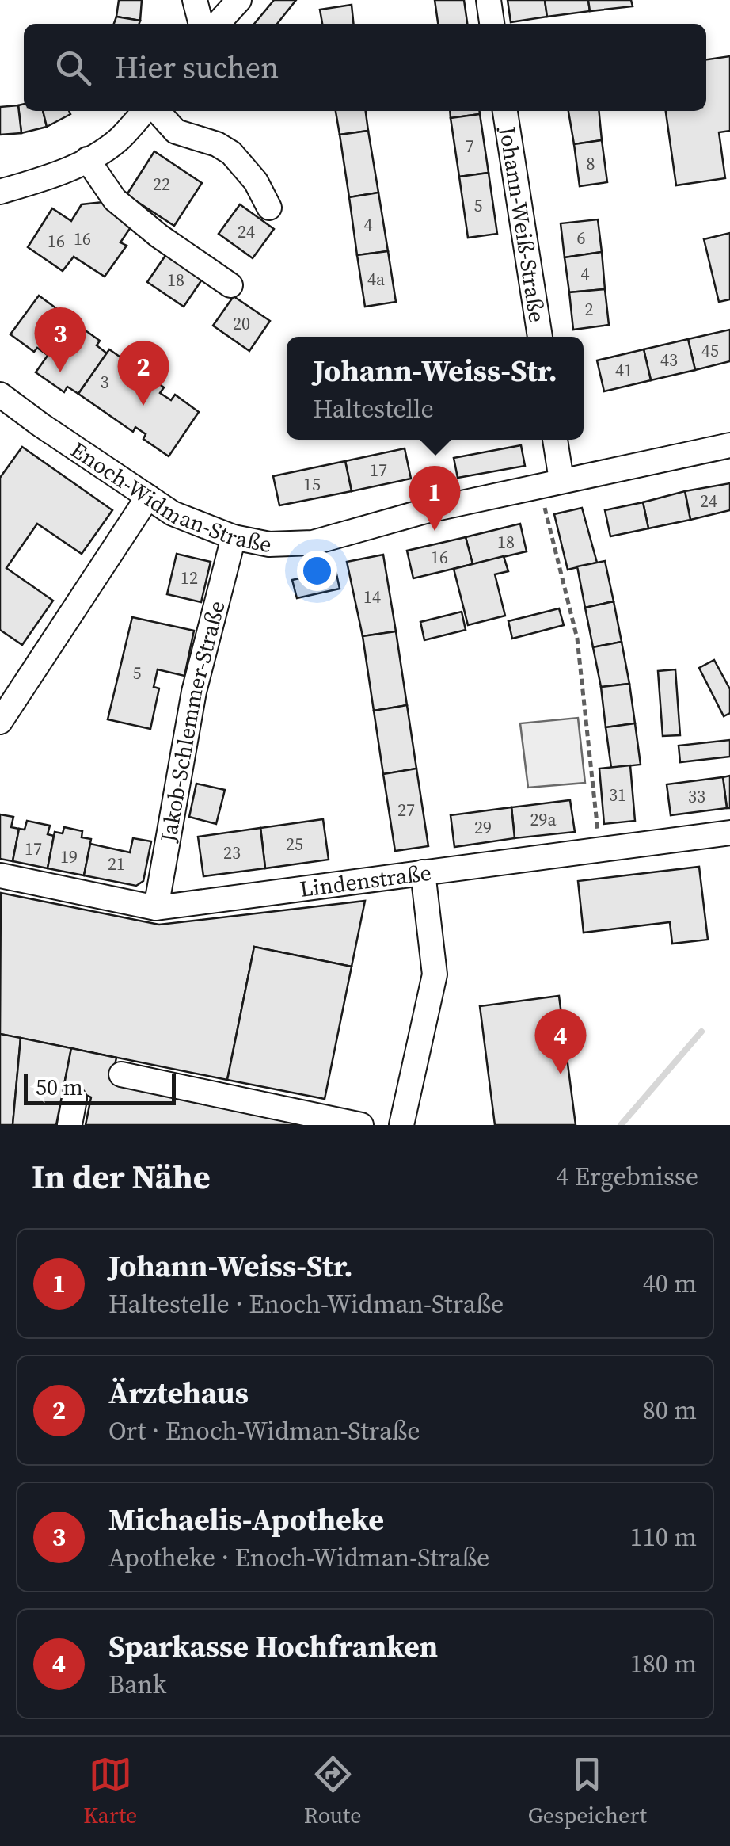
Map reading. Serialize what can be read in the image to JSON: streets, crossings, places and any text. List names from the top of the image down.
{
  "streets": {
    "street": [
      "Johann-Weiß-Straße",
      "Enoch-Widman-Straße",
      "Jakob-Schlemmer-Straße",
      "Lindenstraße"
    ]
  },
  "crossings": [
    ["Enoch-Widman-Straße", "Jakob-Schlemmer-Straße"],
    ["Jakob-Schlemmer-Straße", "Lindenstraße"]
  ],
  "house_numbers": [
    "7",
    "8",
    "22",
    "5",
    "4",
    "24",
    "6",
    "16",
    "16",
    "4",
    "4a",
    "18",
    "2",
    "20",
    "45",
    "43",
    "41",
    "3",
    "17",
    "15",
    "24",
    "18",
    "16",
    "12",
    "14",
    "5",
    "31",
    "33",
    "27",
    "29a",
    "29",
    "25",
    "17",
    "23",
    "19",
    "21"
  ],
  "scale_bar": "50 m",
  "page": {
    "search": "Hier suchen",
    "pins": [
      "3",
      "2",
      "1",
      "4"
    ],
    "popup": ["Johann-Weiss-Str.", "Haltestelle"],
    "scale": "50 m",
    "heading": ["In der Nähe", "4 Ergebnisse"],
    "list": [
      {
        "mark": "1",
        "name": "Johann-Weiss-Str.",
        "note": "Haltestelle · Enoch-Widman-Straße",
        "value": "40 m"
      },
      {
        "mark": "2",
        "name": "Ärztehaus",
        "note": "Ort · Enoch-Widman-Straße",
        "value": "80 m"
      },
      {
        "mark": "3",
        "name": "Michaelis-Apotheke",
        "note": "Apotheke · Enoch-Widman-Straße",
        "value": "110 m"
      },
      {
        "mark": "4",
        "name": "Sparkasse Hochfranken",
        "note": "Bank",
        "value": "180 m"
      }
    ],
    "nav": ["Karte", "Route", "Gespeichert"]
  }
}
